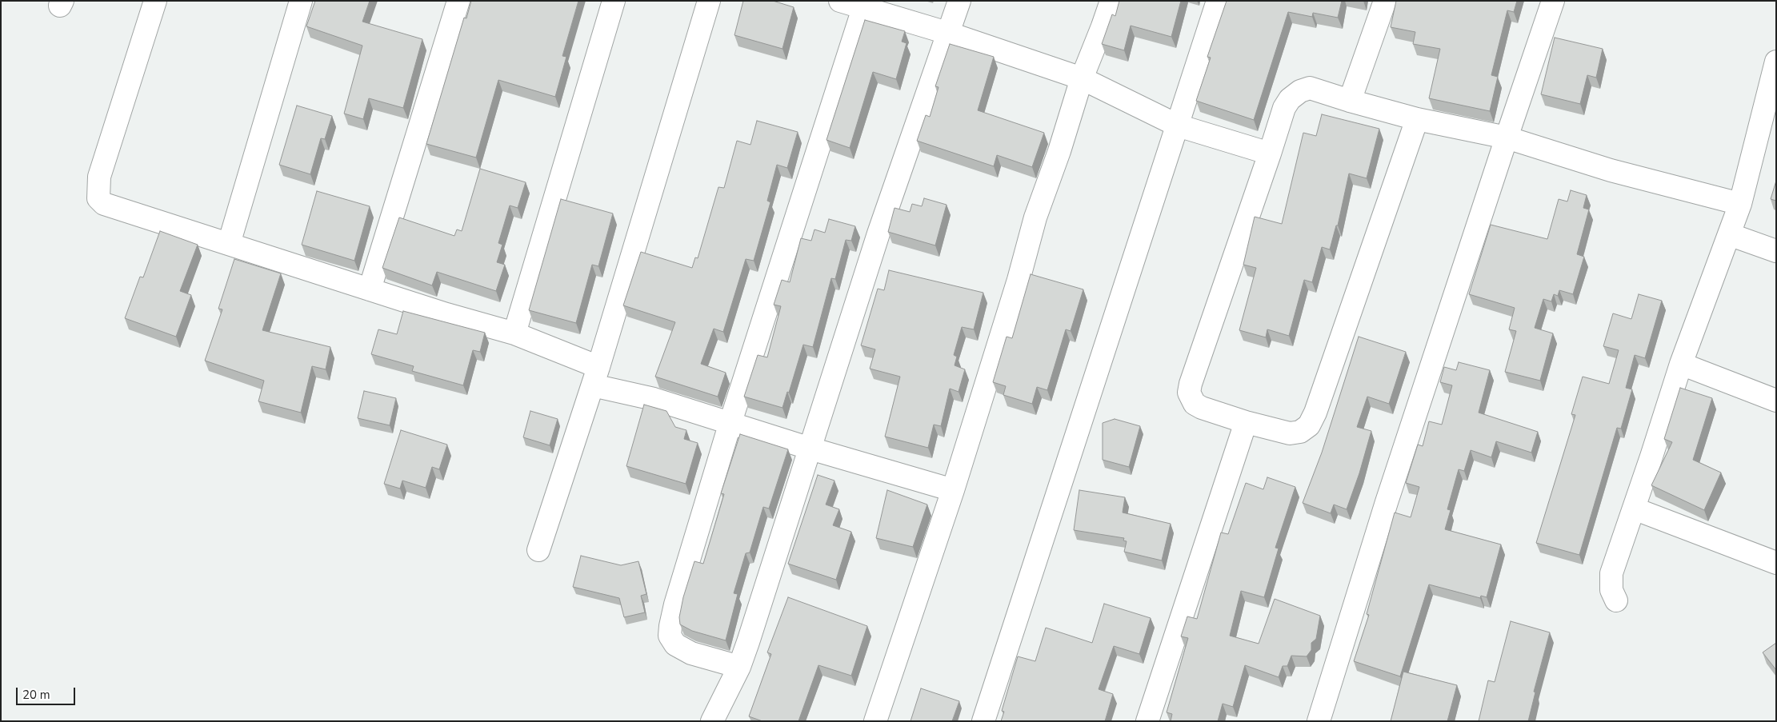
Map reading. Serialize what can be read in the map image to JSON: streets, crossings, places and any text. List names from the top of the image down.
{
  "scale_bar": "20 m"
}
